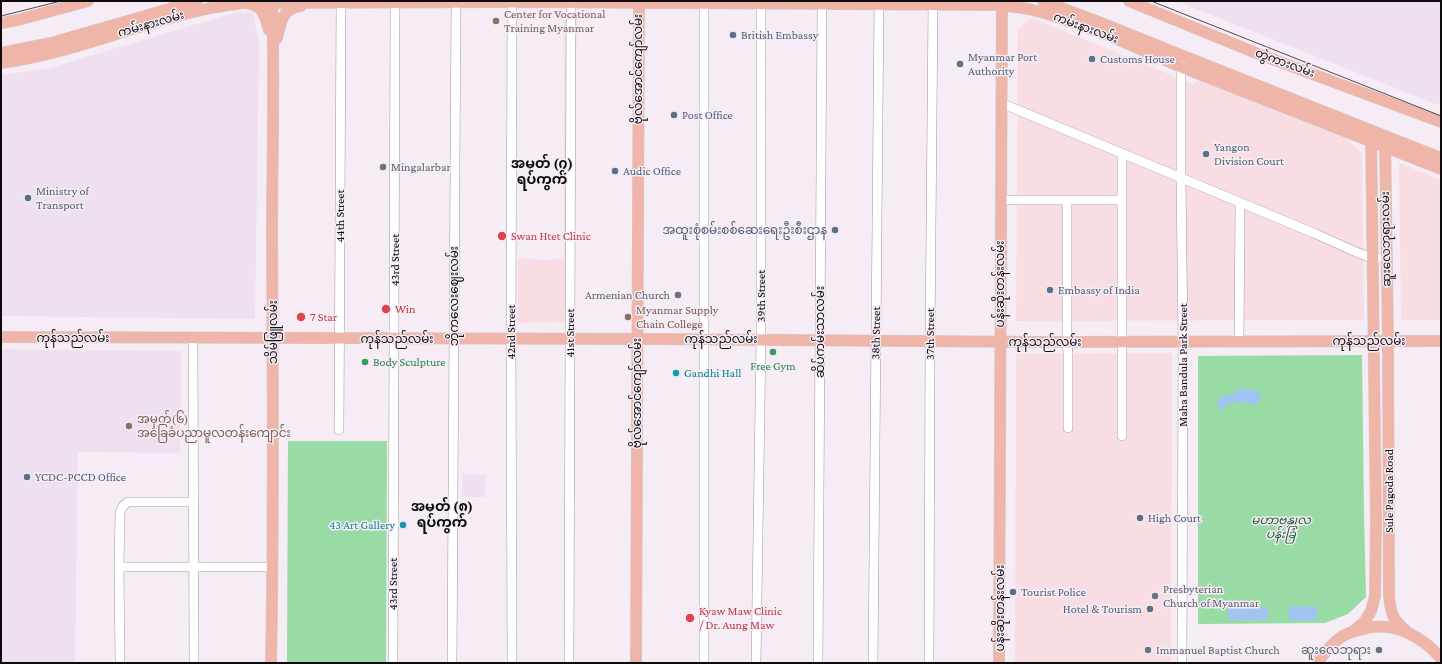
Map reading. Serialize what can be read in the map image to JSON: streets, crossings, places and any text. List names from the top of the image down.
{
  "streets": {
    "main road": [
      "ကမ်းနားလမ်း",
      "တွဲကားလမ်း",
      "ဗိုလ်အောင်ကျော်လမ်း",
      "ဆူးလေဘုရားလမ်း",
      "ပန်းဆိုးတန်းလမ်း",
      "သိမ်ဖြူလမ်း",
      "ကုန်သည်လမ်း",
      "Sule Pagoda Road"
    ],
    "street": [
      "44th Street",
      "43rd Street",
      "ဘိုကလေးဈေးလမ်း",
      "39th Street",
      "42nd Street",
      "ဆိပ်ကမ်းသာလမ်း",
      "41st Street",
      "38th Street",
      "37th Street",
      "Maha Bandula Park Street"
    ]
  },
  "crossings": [
    ["ကမ်းနားလမ်း", "ဗိုလ်အောင်ကျော်လမ်း"],
    ["ကမ်းနားလမ်း", "44th Street"],
    ["ကမ်းနားလမ်း", "ဆူးလေဘုရားလမ်း"],
    ["ကမ်းနားလမ်း", "43rd Street"],
    ["ကမ်းနားလမ်း", "ပန်းဆိုးတန်းလမ်း"],
    ["ကမ်းနားလမ်း", "ဘိုကလေးဈေးလမ်း"],
    ["ကမ်းနားလမ်း", "39th Street"],
    ["ကမ်းနားလမ်း", "သိမ်ဖြူလမ်း"],
    ["ကမ်းနားလမ်း", "42nd Street"],
    ["ကမ်းနားလမ်း", "ဆိပ်ကမ်းသာလမ်း"],
    ["ကမ်းနားလမ်း", "41st Street"],
    ["ကမ်းနားလမ်း", "38th Street"],
    ["ကမ်းနားလမ်း", "37th Street"],
    ["ကမ်းနားလမ်း", "Maha Bandula Park Street"],
    ["ဗိုလ်အောင်ကျော်လမ်း", "ကုန်သည်လမ်း"],
    ["44th Street", "ကုန်သည်လမ်း"],
    ["ဆူးလေဘုရားလမ်း", "ကုန်သည်လမ်း"],
    ["ဆူးလေဘုရားလမ်း", "Sule Pagoda Road"],
    ["43rd Street", "ကုန်သည်လမ်း"],
    ["ပန်းဆိုးတန်းလမ်း", "ကုန်သည်လမ်း"],
    ["ဘိုကလေးဈေးလမ်း", "ကုန်သည်လမ်း"],
    ["39th Street", "ကုန်သည်လမ်း"],
    ["သိမ်ဖြူလမ်း", "ကုန်သည်လမ်း"],
    ["42nd Street", "ကုန်သည်လမ်း"],
    ["ဆိပ်ကမ်းသာလမ်း", "ကုန်သည်လမ်း"],
    ["41st Street", "ကုန်သည်လမ်း"],
    ["38th Street", "ကုန်သည်လမ်း"],
    ["37th Street", "ကုန်သည်လမ်း"],
    ["ကုန်သည်လမ်း", "Maha Bandula Park Street"],
    ["ကုန်သည်လမ်း", "Sule Pagoda Road"]
  ],
  "districts": ["အမှတ် (၇) ရပ်ကွက်", "အမှတ် (၈) ရပ်ကွက်"],
  "parks": ["မဟာဗန္ဓုလ ပန်းခြံ"],
  "places": [
    "Center for Vocational Training Myanmar",
    "British Embassy",
    "Customs House",
    "Myanmar Port Authority",
    "Post Office",
    "Yangon Division Court",
    "Mingalarbar",
    "Audic Office",
    "Ministry of Transport",
    "အထူးစုံစမ်းစစ်ဆေးရေးဦးစီးဌာန",
    "Swan Htet Clinic",
    "Embassy of India",
    "Armenian Church",
    "Win",
    "7 Star",
    "Myanmar Supply Chain College",
    "Free Gym",
    "Body Sculpture",
    "Gandhi Hall",
    "အမှတ်(၆) အခြေခံပညာမူလတန်းကျောင်း",
    "YCDC-PCCD Office",
    "High Court",
    "43 Art Gallery",
    "Tourist Police",
    "Presbyterian Church of Myanmar",
    "Hotel & Tourism",
    "Kyaw Maw Clinic / Dr. Aung Maw",
    "Immanuel Baptist Church",
    "ဆူးလေဘုရား"
  ]
}
